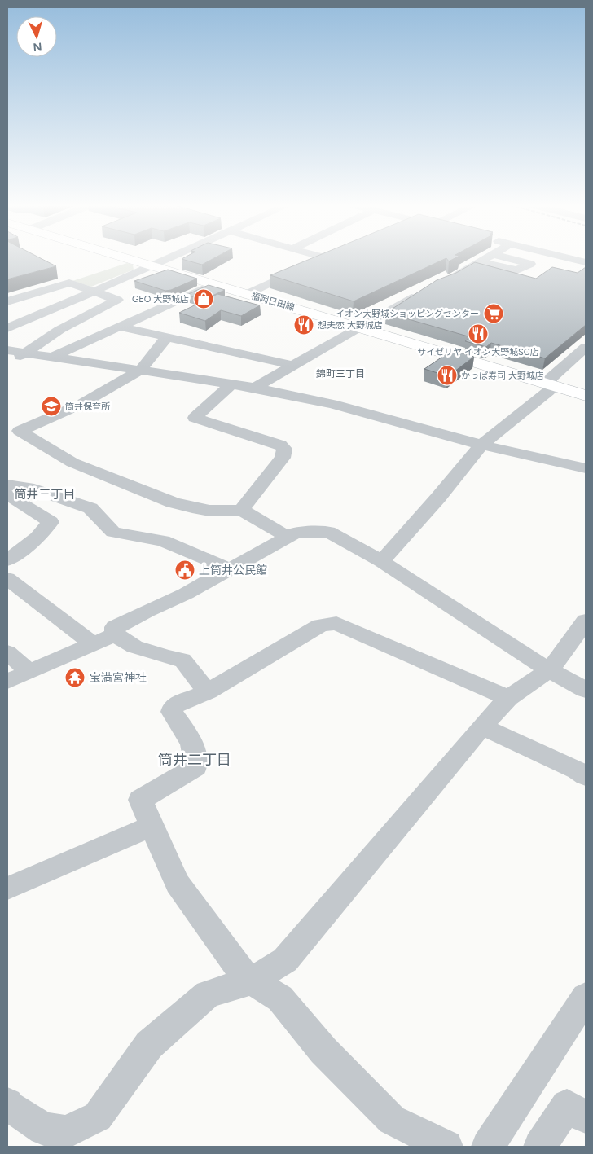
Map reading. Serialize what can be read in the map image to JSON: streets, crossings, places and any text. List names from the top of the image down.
{
  "streets": {
    "main road": ["福岡日田線"]
  },
  "districts": ["錦町三丁目", "筒井三丁目", "筒井二丁目"],
  "places": {
    "shop": ["GEO 大野城店"],
    "supermarket": ["イオン大野城ショッピングセンター"],
    "restaurant": ["想夫恋 大野城店", "サイゼリヤ イオン大野城SC店", "かっぱ寿司 大野城店"],
    "school or university": ["筒井保育所"],
    "public building": ["上筒井公民館"],
    "temple": ["宝満宮神社"]
  },
  "north": "bottom"
}
